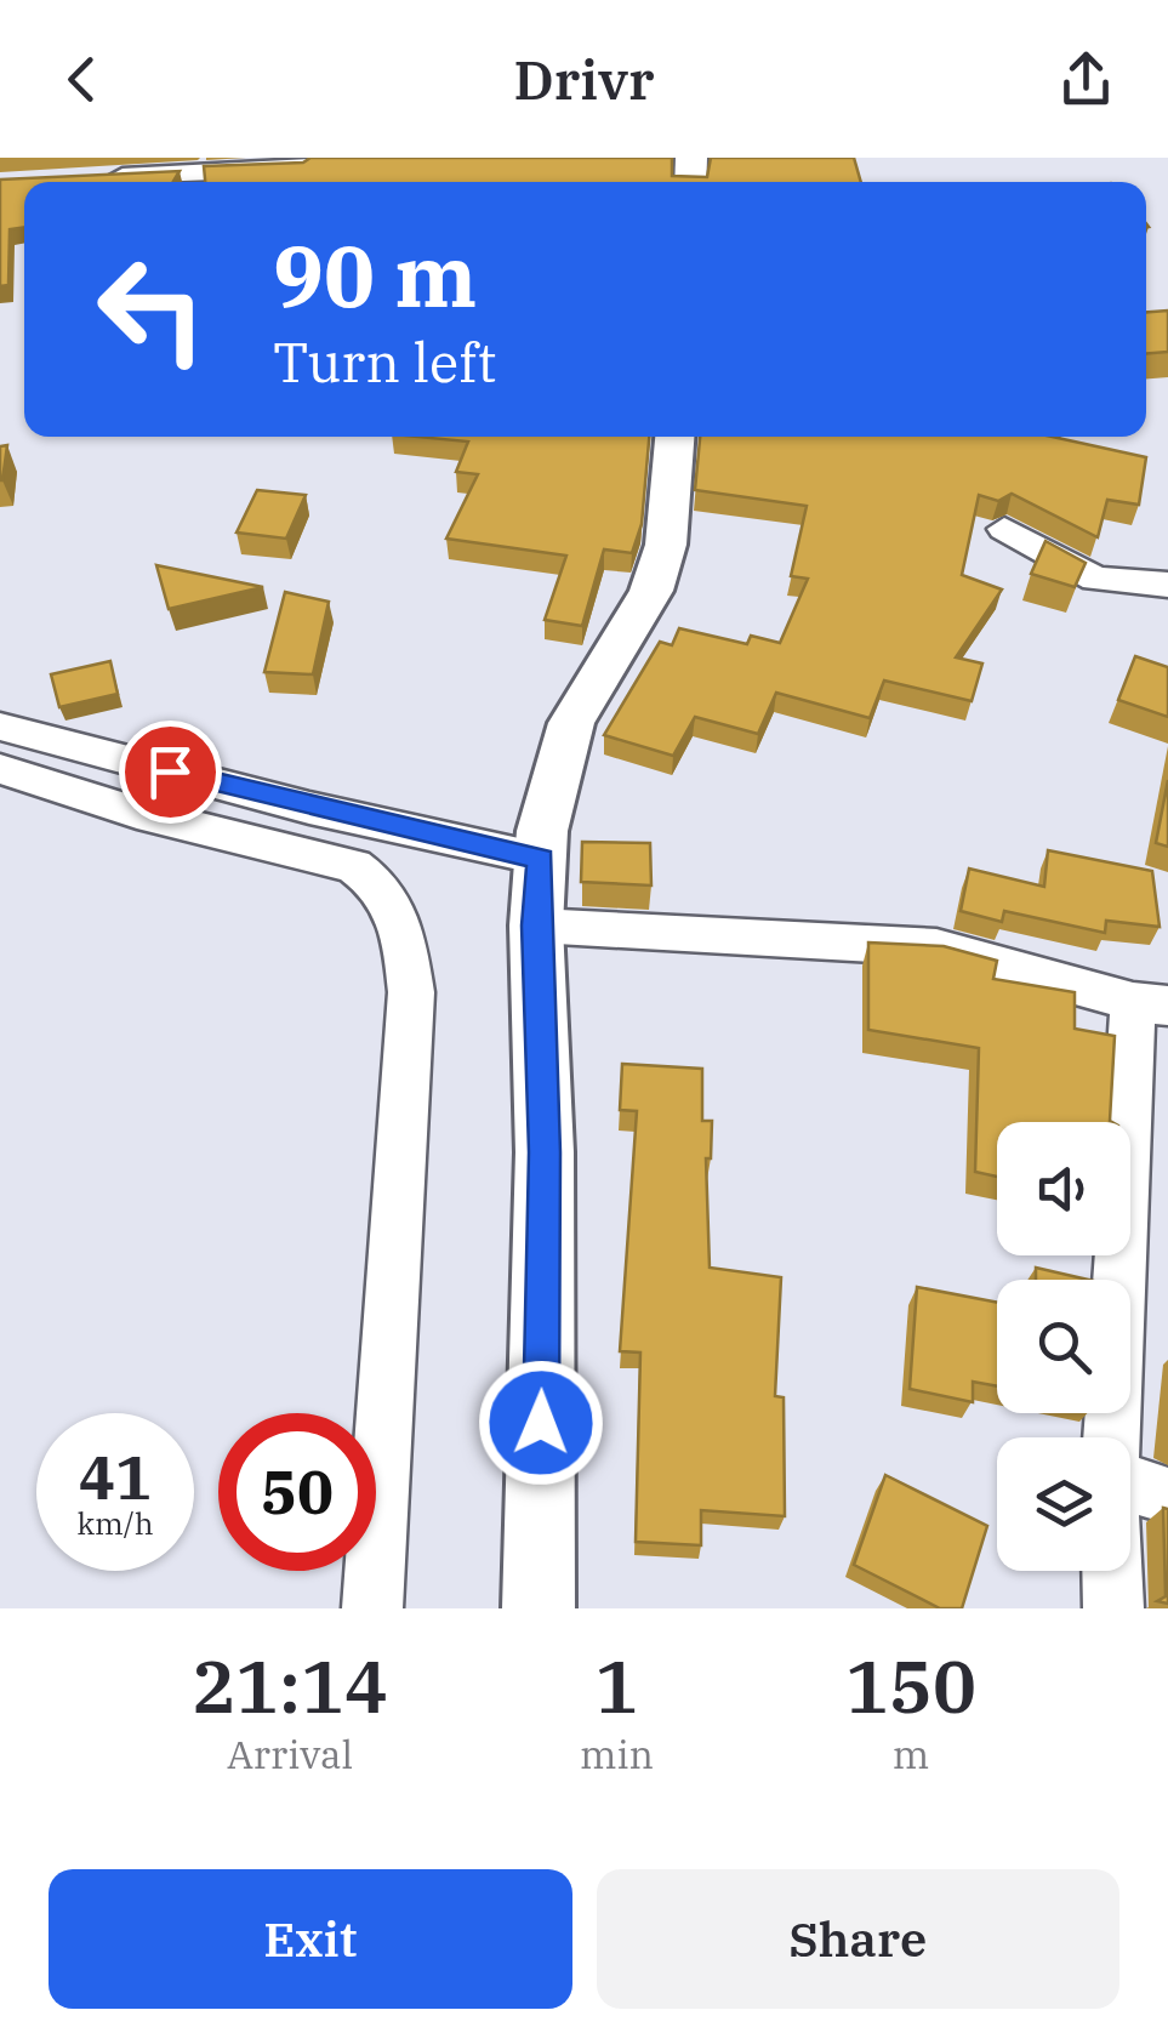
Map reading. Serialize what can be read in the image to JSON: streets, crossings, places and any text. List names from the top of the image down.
{
  "page": {
    "header": "Drivr",
    "turn": ["90 m", "Turn left"],
    "speed": "41 km/h",
    "limit": "50",
    "eta": [
      "21:14",
      "Arrival",
      "1",
      "min",
      "150",
      "m"
    ],
    "buttons": ["Exit", "Share"]
  }
}
